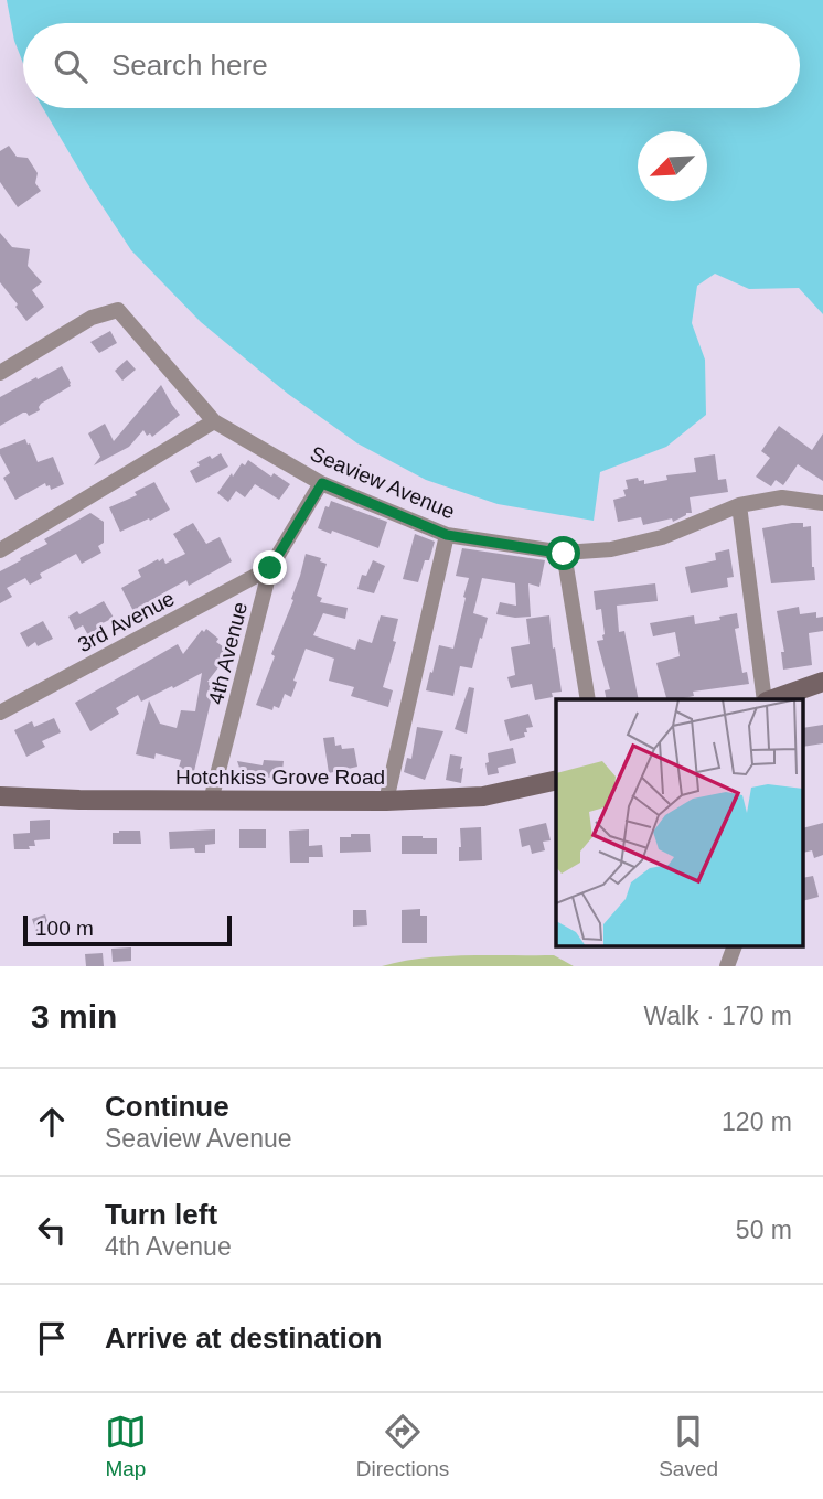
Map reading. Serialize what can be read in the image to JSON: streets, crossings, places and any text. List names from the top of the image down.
{
  "streets": {
    "main road": ["Hotchkiss Grove Road"],
    "street": ["Seaview Avenue", "3rd Avenue", "4th Avenue"]
  },
  "crossings": [
    ["Seaview Avenue", "4th Avenue"],
    ["3rd Avenue", "4th Avenue"],
    ["4th Avenue", "Hotchkiss Grove Road"]
  ],
  "scale_bar": "100 m",
  "north": "bottom left",
  "page": {
    "search": "Search here",
    "scale": "100 m",
    "heading": ["3 min", "Walk · 170 m"],
    "list": [
      ["Continue", "Seaview Avenue", "120 m"],
      ["Turn left", "4th Avenue", "50 m"],
      "Arrive at destination"
    ],
    "nav": ["Map", "Directions", "Saved"]
  }
}
